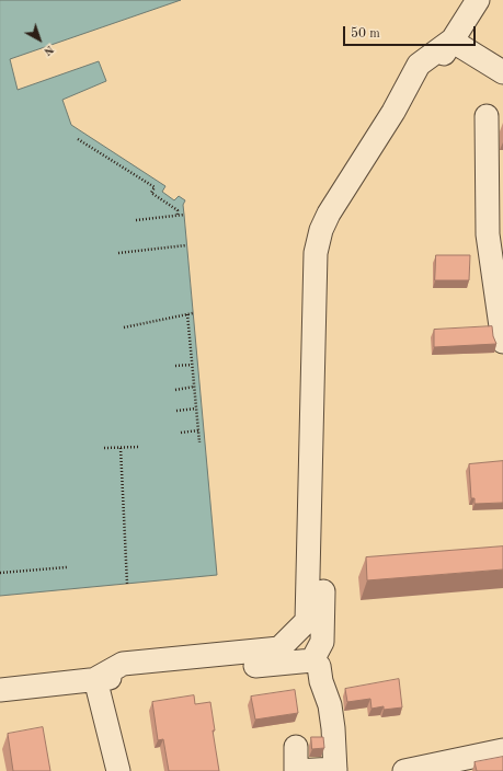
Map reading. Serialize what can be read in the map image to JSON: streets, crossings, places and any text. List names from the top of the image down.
{
  "scale_bar": "50 m",
  "north": "bottom right"
}
